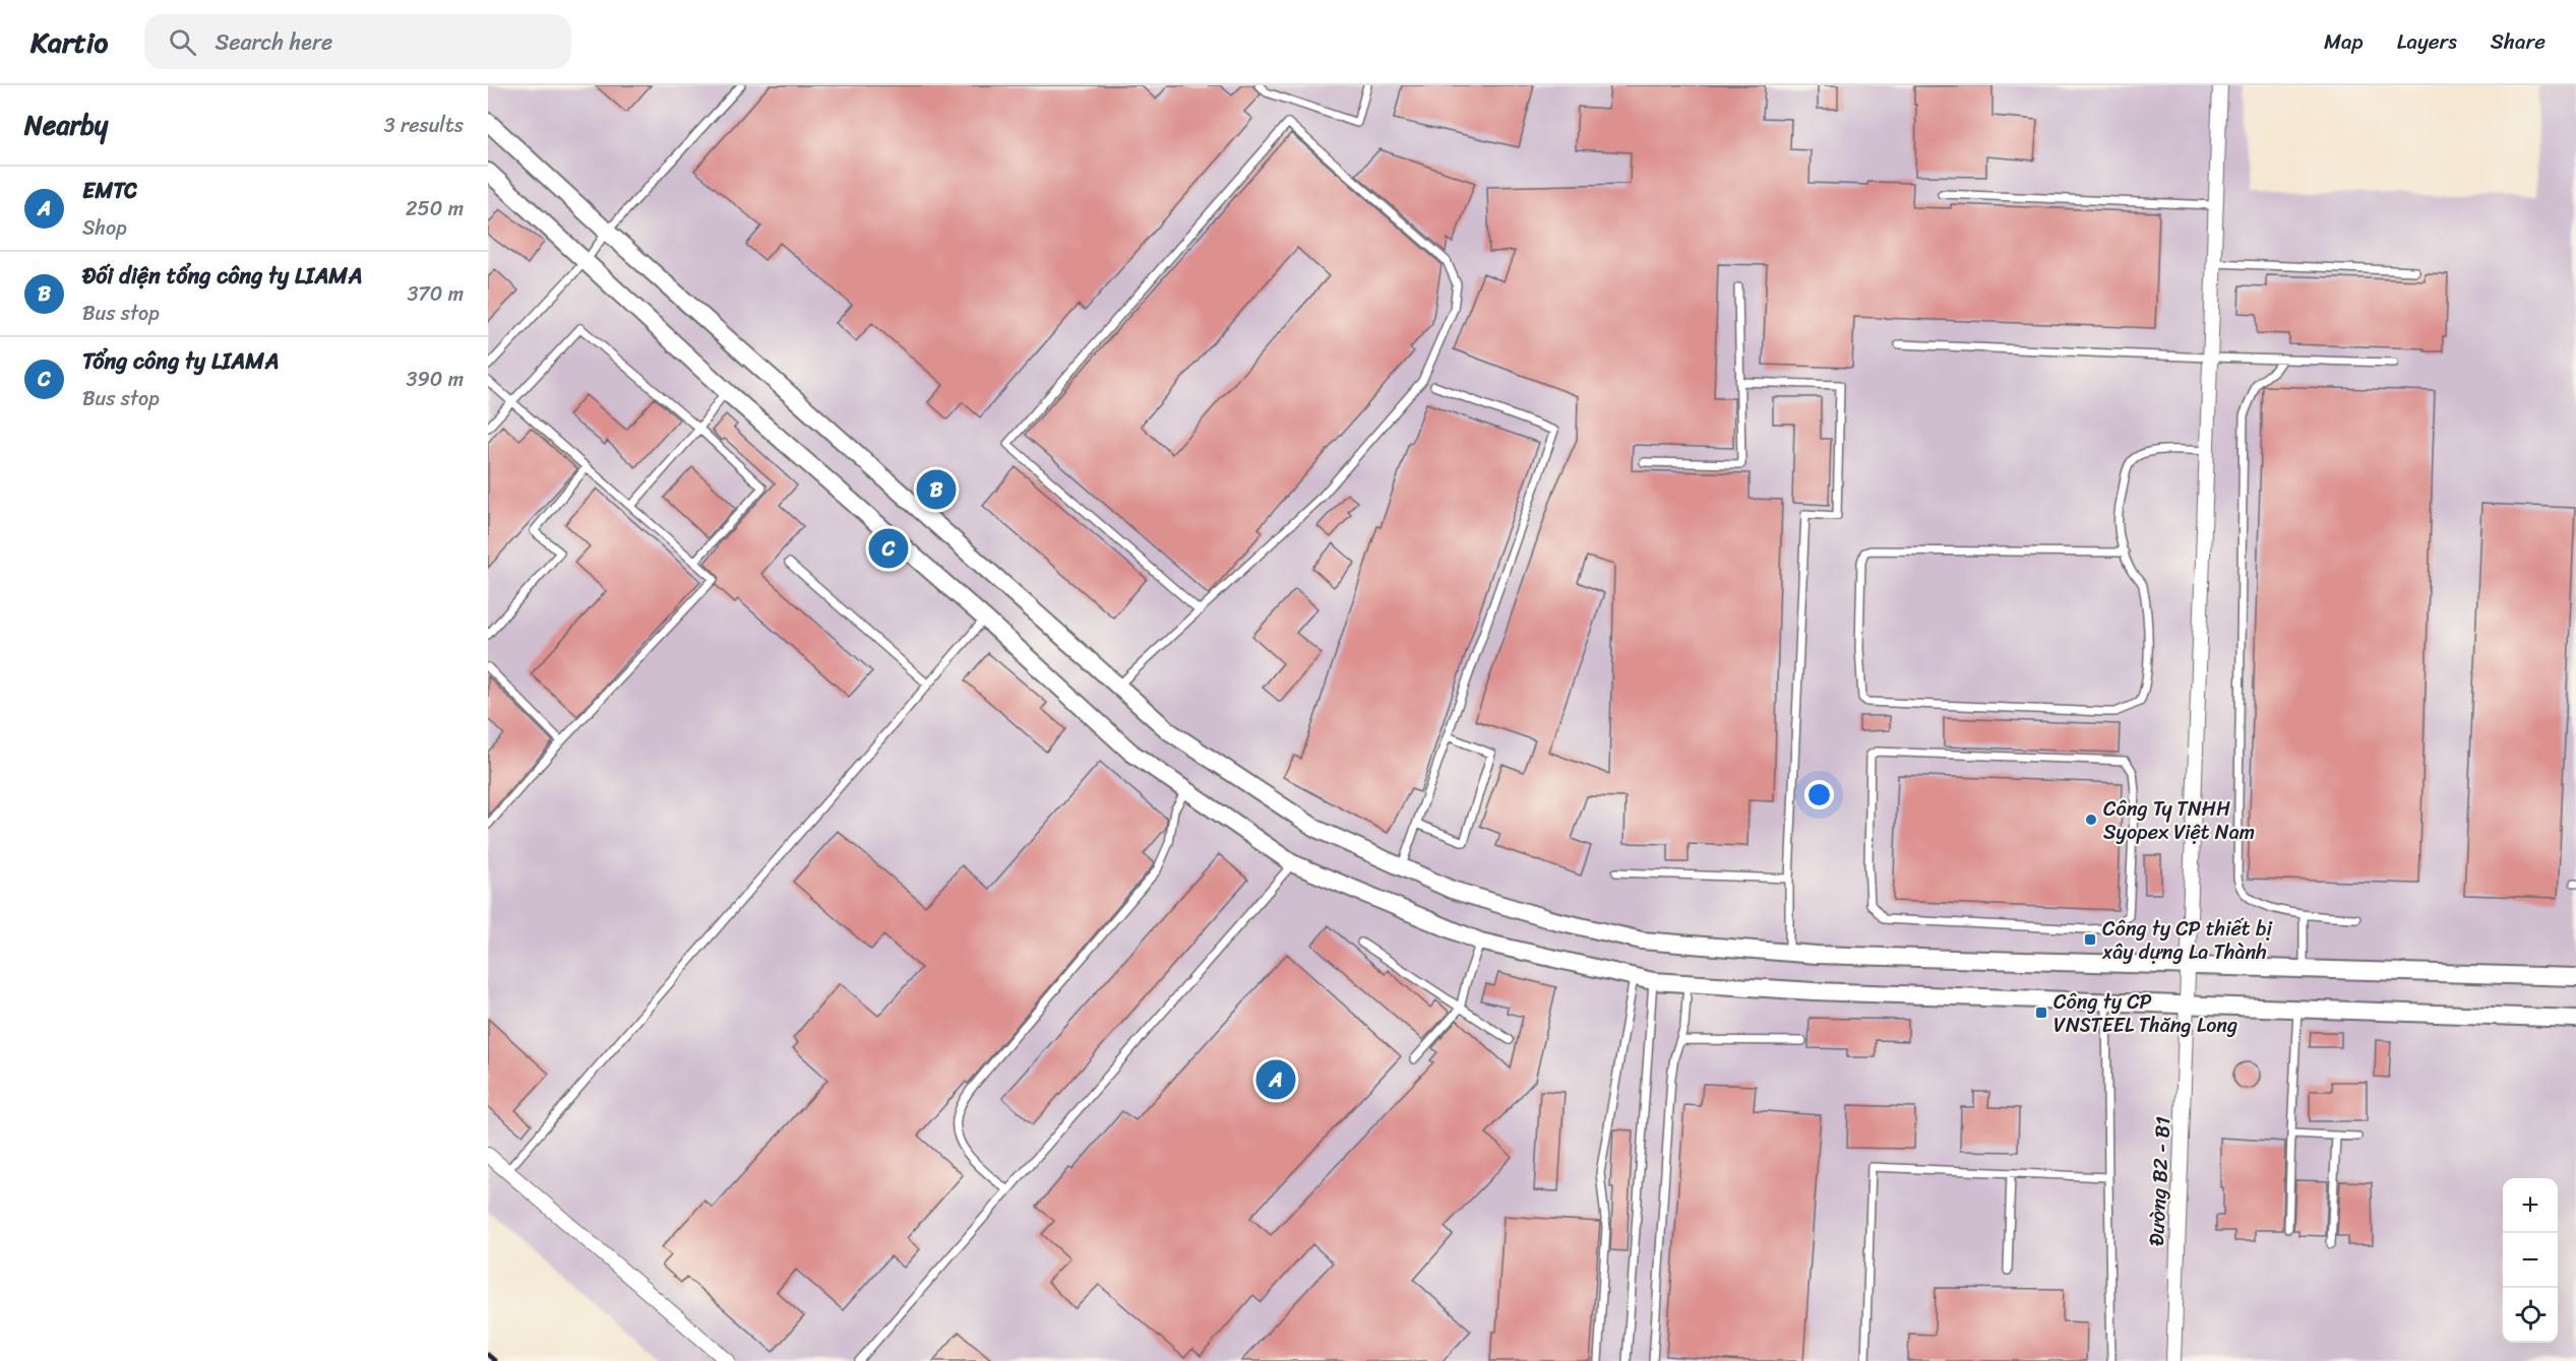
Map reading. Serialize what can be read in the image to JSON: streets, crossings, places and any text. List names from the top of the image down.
{
  "streets": {
    "street": ["Đường B2 - B1"]
  },
  "places": {
    "other": ["Công Ty TNHH Syopex Việt Nam"],
    "transit": ["Công ty CP thiết bị xây dựng La Thành", "Công ty CP VNSTEEL Thăng Long"]
  },
  "page": {
    "header": "Kartio",
    "search": "Search here",
    "nav": ["Map", "Layers", "Share"],
    "heading": ["Nearby", "3 results"],
    "list": [
      {
        "mark": "A",
        "name": "EMTC",
        "note": "Shop",
        "value": "250 m"
      },
      {
        "mark": "B",
        "name": "Đối diện tổng công ty LIAMA",
        "note": "Bus stop",
        "value": "370 m"
      },
      {
        "mark": "C",
        "name": "Tổng công ty LIAMA",
        "note": "Bus stop",
        "value": "390 m"
      }
    ],
    "pins": ["B", "C", "A"],
    "map_buttons": ["+", "−"]
  }
}
